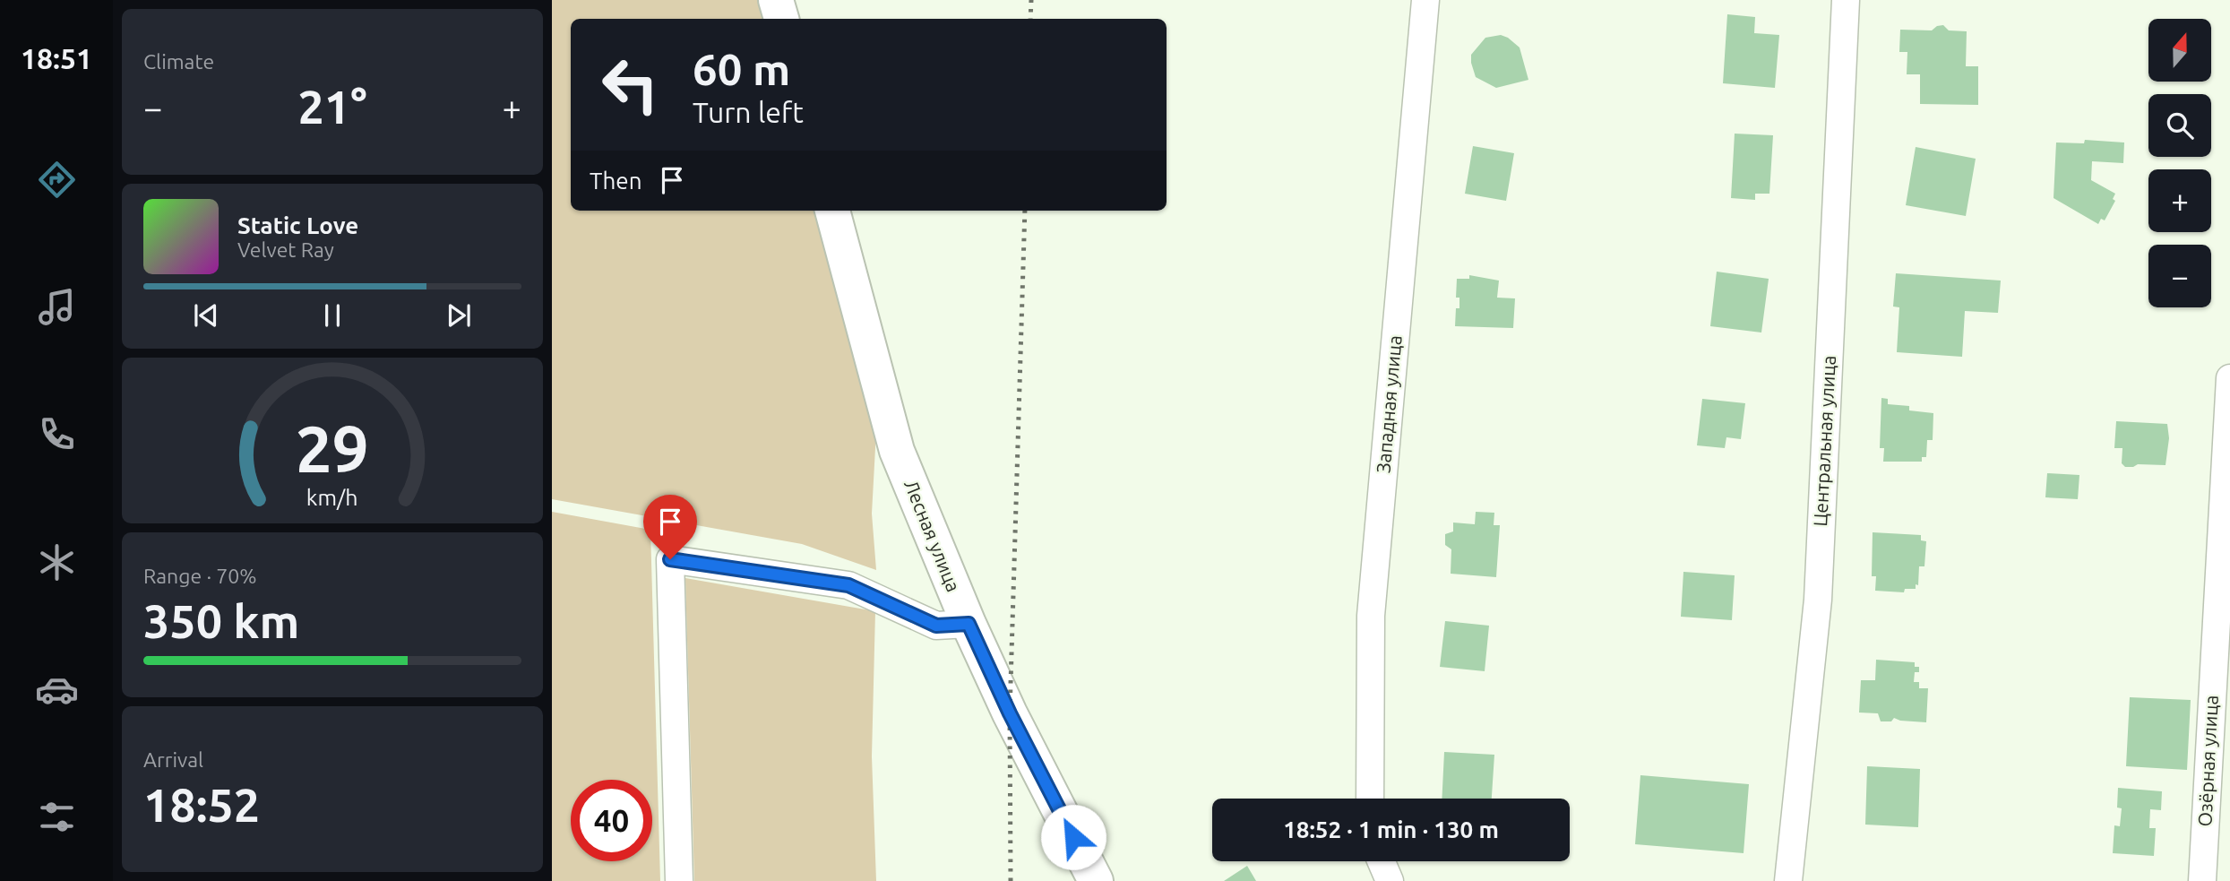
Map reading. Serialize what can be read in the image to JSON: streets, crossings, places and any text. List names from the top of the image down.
{
  "streets": {
    "street": [
      "Западная улица",
      "Центральная улица",
      "Лесная улица",
      "Озёрная улица"
    ]
  },
  "north": "top",
  "page": {
    "tabs": "18:51",
    "tile": [
      "Climate",
      ["Range · 70%", "350 km"],
      ["Arrival", "18:52"]
    ],
    "map_buttons": ["+", "−"],
    "turn": ["60 m", "Turn left"],
    "heat": ["−", "21°", "+"],
    "then": "Then",
    "song": ["Static Love", "Velvet Ray"],
    "limit": "40",
    "trip": "18:52 · 1 min · 130 m",
    "gauge": ["29", "km/h"]
  }
}
